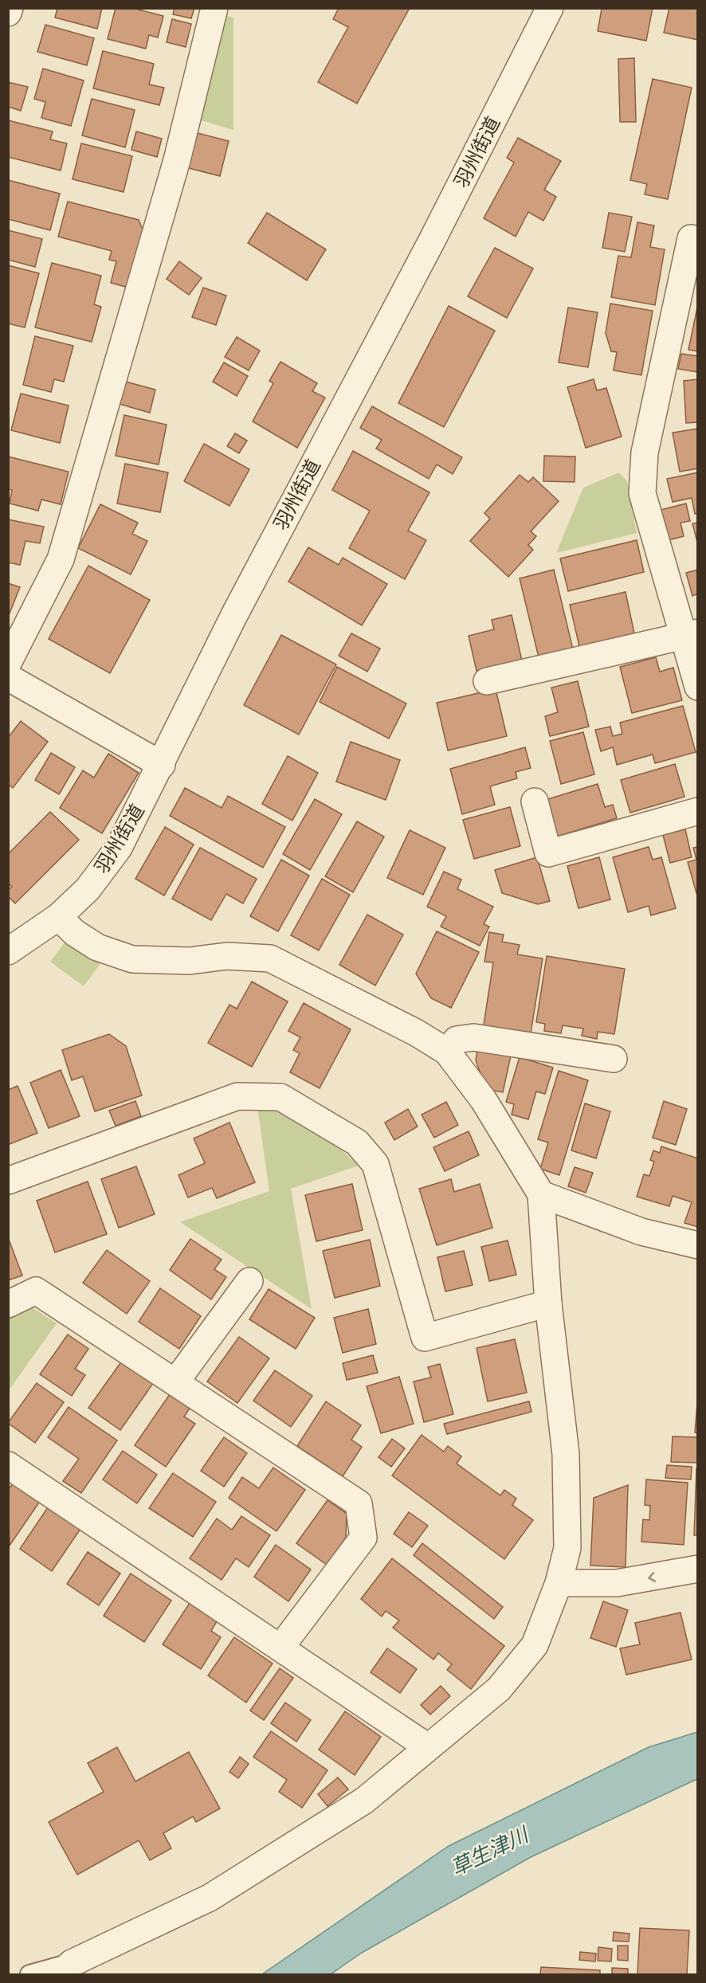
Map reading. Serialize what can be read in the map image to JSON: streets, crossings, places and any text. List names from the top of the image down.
{
  "streets": {
    "street": ["羽州街道"]
  },
  "water": ["草生津川"]
}
